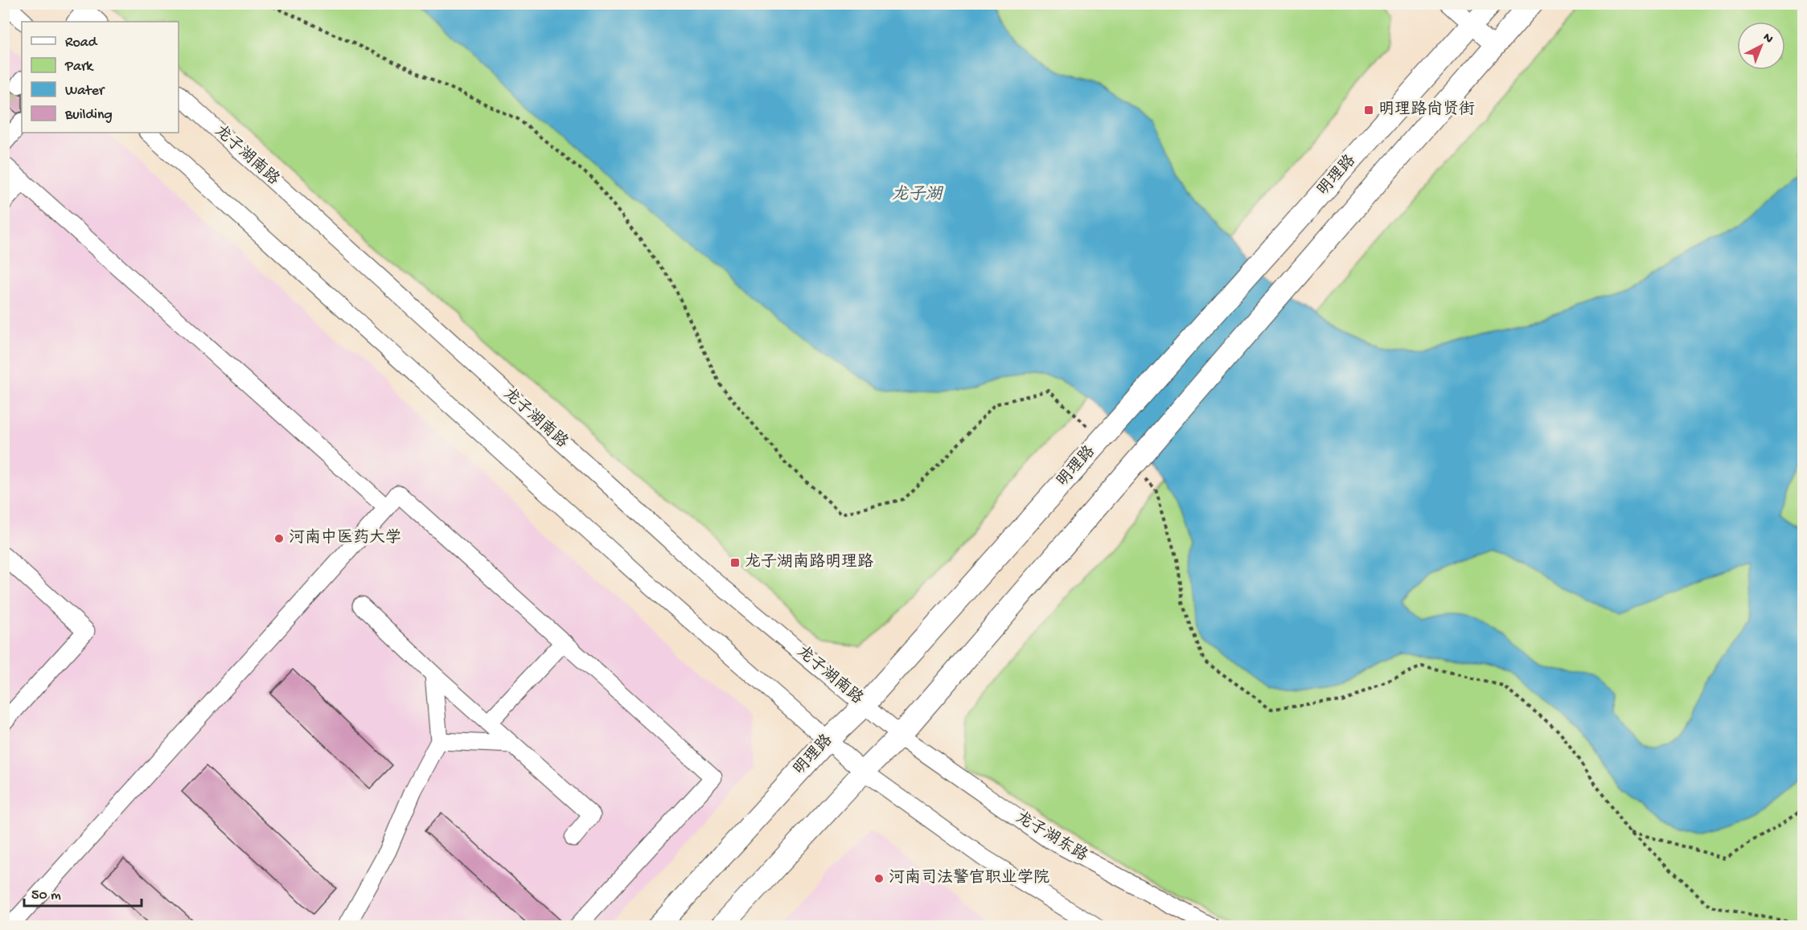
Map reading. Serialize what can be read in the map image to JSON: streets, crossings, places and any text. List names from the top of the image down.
{
  "streets": {
    "main road": ["明理路"],
    "street": ["龙子湖南路", "龙子湖东路"]
  },
  "crossings": [
    ["龙子湖南路", "明理路"],
    ["龙子湖南路", "龙子湖东路"]
  ],
  "water": ["龙子湖"],
  "places": {
    "transit": ["明理路尚贤街", "龙子湖南路明理路"],
    "other": ["河南中医药大学", "河南司法警官职业学院"]
  },
  "legend": [
    "Road",
    "Park",
    "Water",
    "Building"
  ],
  "scale_bar": "50 m",
  "north": "top right"
}
